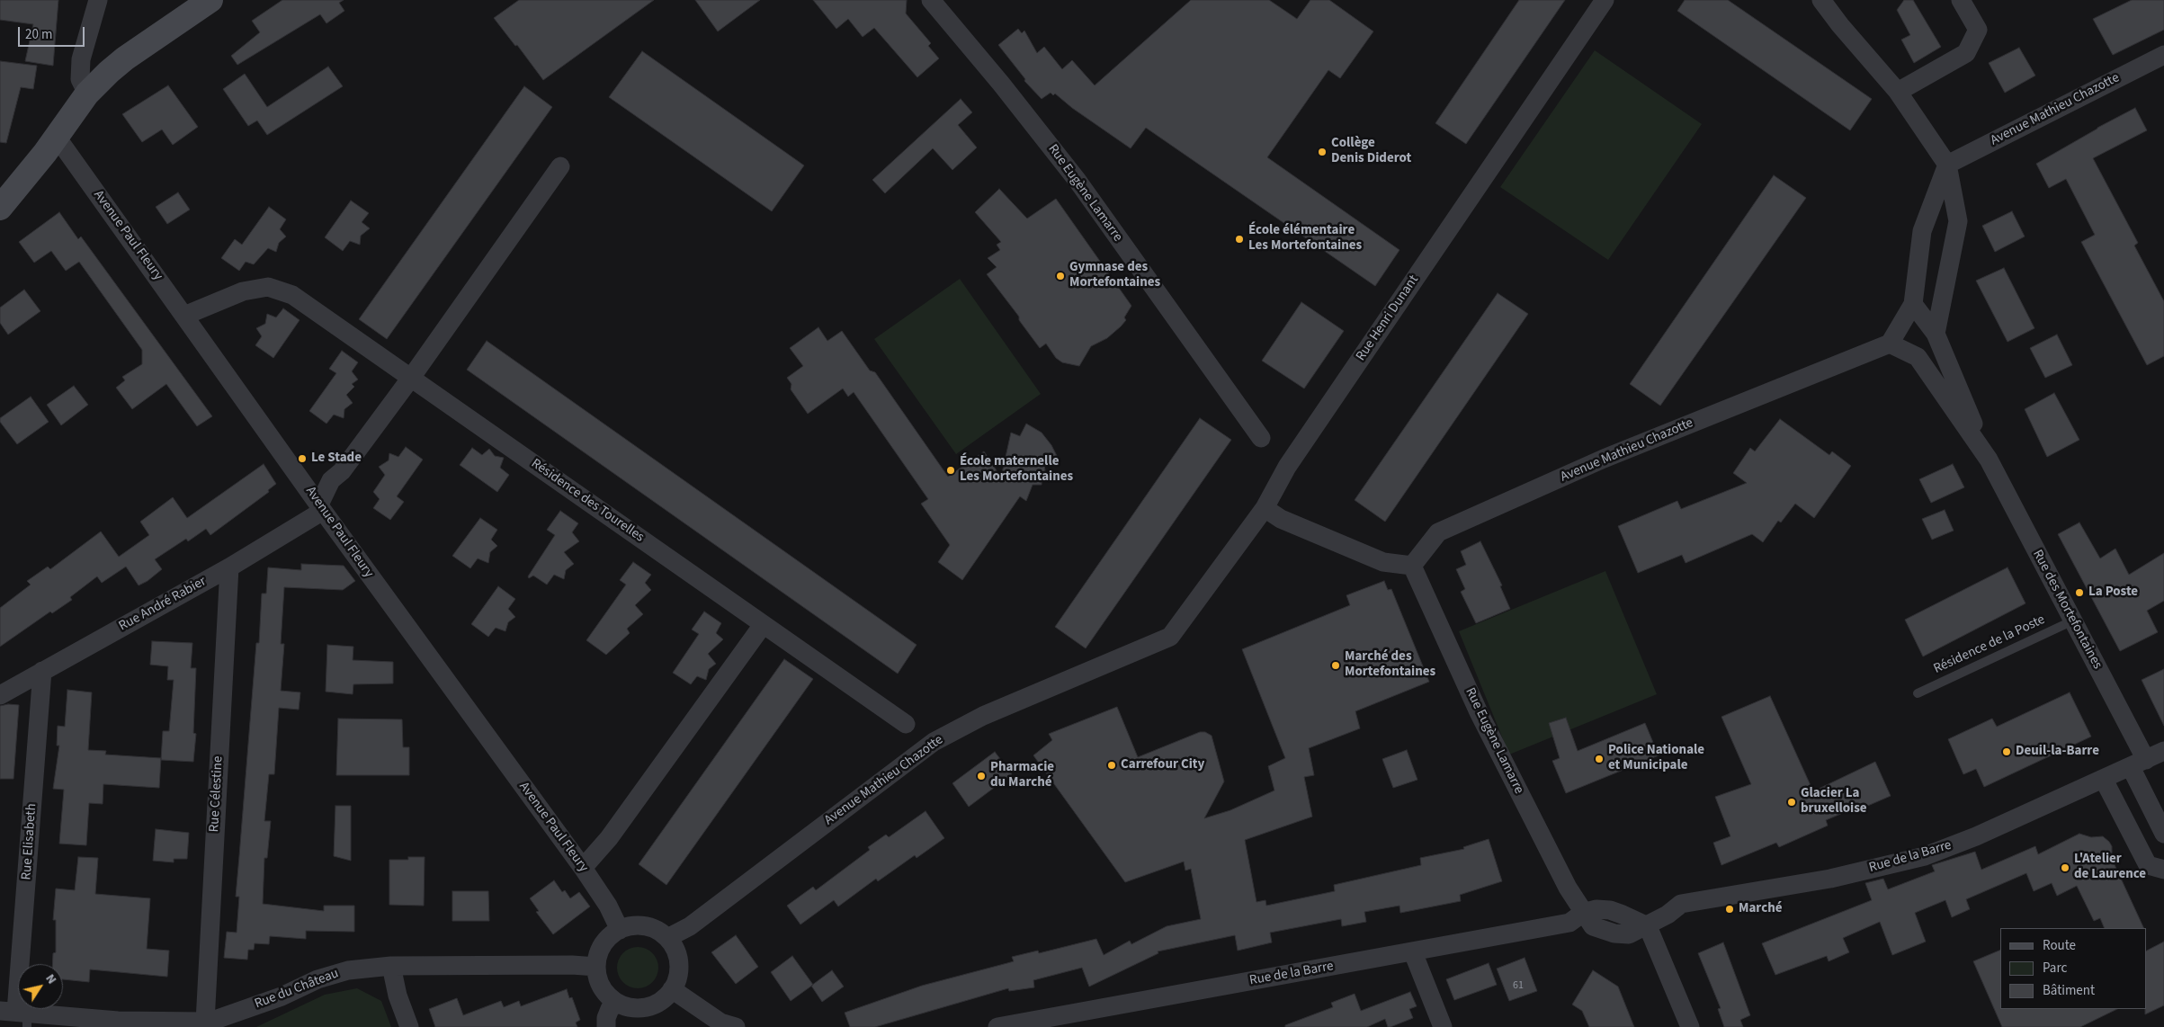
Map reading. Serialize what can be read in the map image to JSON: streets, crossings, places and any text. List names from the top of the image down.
{
  "streets": {
    "street": [
      "Avenue Mathieu Chazotte",
      "Rue Eugène Lamarre",
      "Avenue Paul Fleury",
      "Rue Henri Dunant",
      "Résidence des Tourelles",
      "Rue André Rabier",
      "Rue des Mortefontaines",
      "Rue Célestine",
      "Rue Elisabeth",
      "Rue de la Barre",
      "Rue du Château"
    ],
    "lane": ["Résidence de la Poste"]
  },
  "crossings": [
    ["Avenue Mathieu Chazotte", "Rue Eugène Lamarre"],
    ["Avenue Mathieu Chazotte", "Avenue Paul Fleury"],
    ["Avenue Mathieu Chazotte", "Rue Henri Dunant"],
    ["Avenue Mathieu Chazotte", "Rue des Mortefontaines"],
    ["Avenue Mathieu Chazotte", "Rue du Château"],
    ["Rue Eugène Lamarre", "Rue de la Barre"],
    ["Avenue Paul Fleury", "Résidence des Tourelles"],
    ["Avenue Paul Fleury", "Rue André Rabier"],
    ["Avenue Paul Fleury", "Rue du Château"],
    ["Rue André Rabier", "Rue Célestine"],
    ["Rue André Rabier", "Rue Elisabeth"],
    ["Rue des Mortefontaines", "Résidence de la Poste"],
    ["Rue des Mortefontaines", "Rue de la Barre"],
    ["Rue Célestine", "Rue du Château"],
    ["Rue Elisabeth", "Rue du Château"]
  ],
  "places": [
    "Collège Denis Diderot",
    "École élémentaire Les Mortefontaines",
    "Gymnase des Mortefontaines",
    "Le Stade",
    "École maternelle Les Mortefontaines",
    "La Poste",
    "Marché des Mortefontaines",
    "Deuil-la-Barre",
    "Police Nationale et Municipale",
    "Carrefour City",
    "Pharmacie du Marché",
    "Glacier La bruxelloise",
    "L'Atelier de Laurence",
    "Marché"
  ],
  "house_numbers": ["61"],
  "legend": ["Route", "Parc", "Bâtiment"],
  "scale_bar": "20 m",
  "north": "top right"
}
